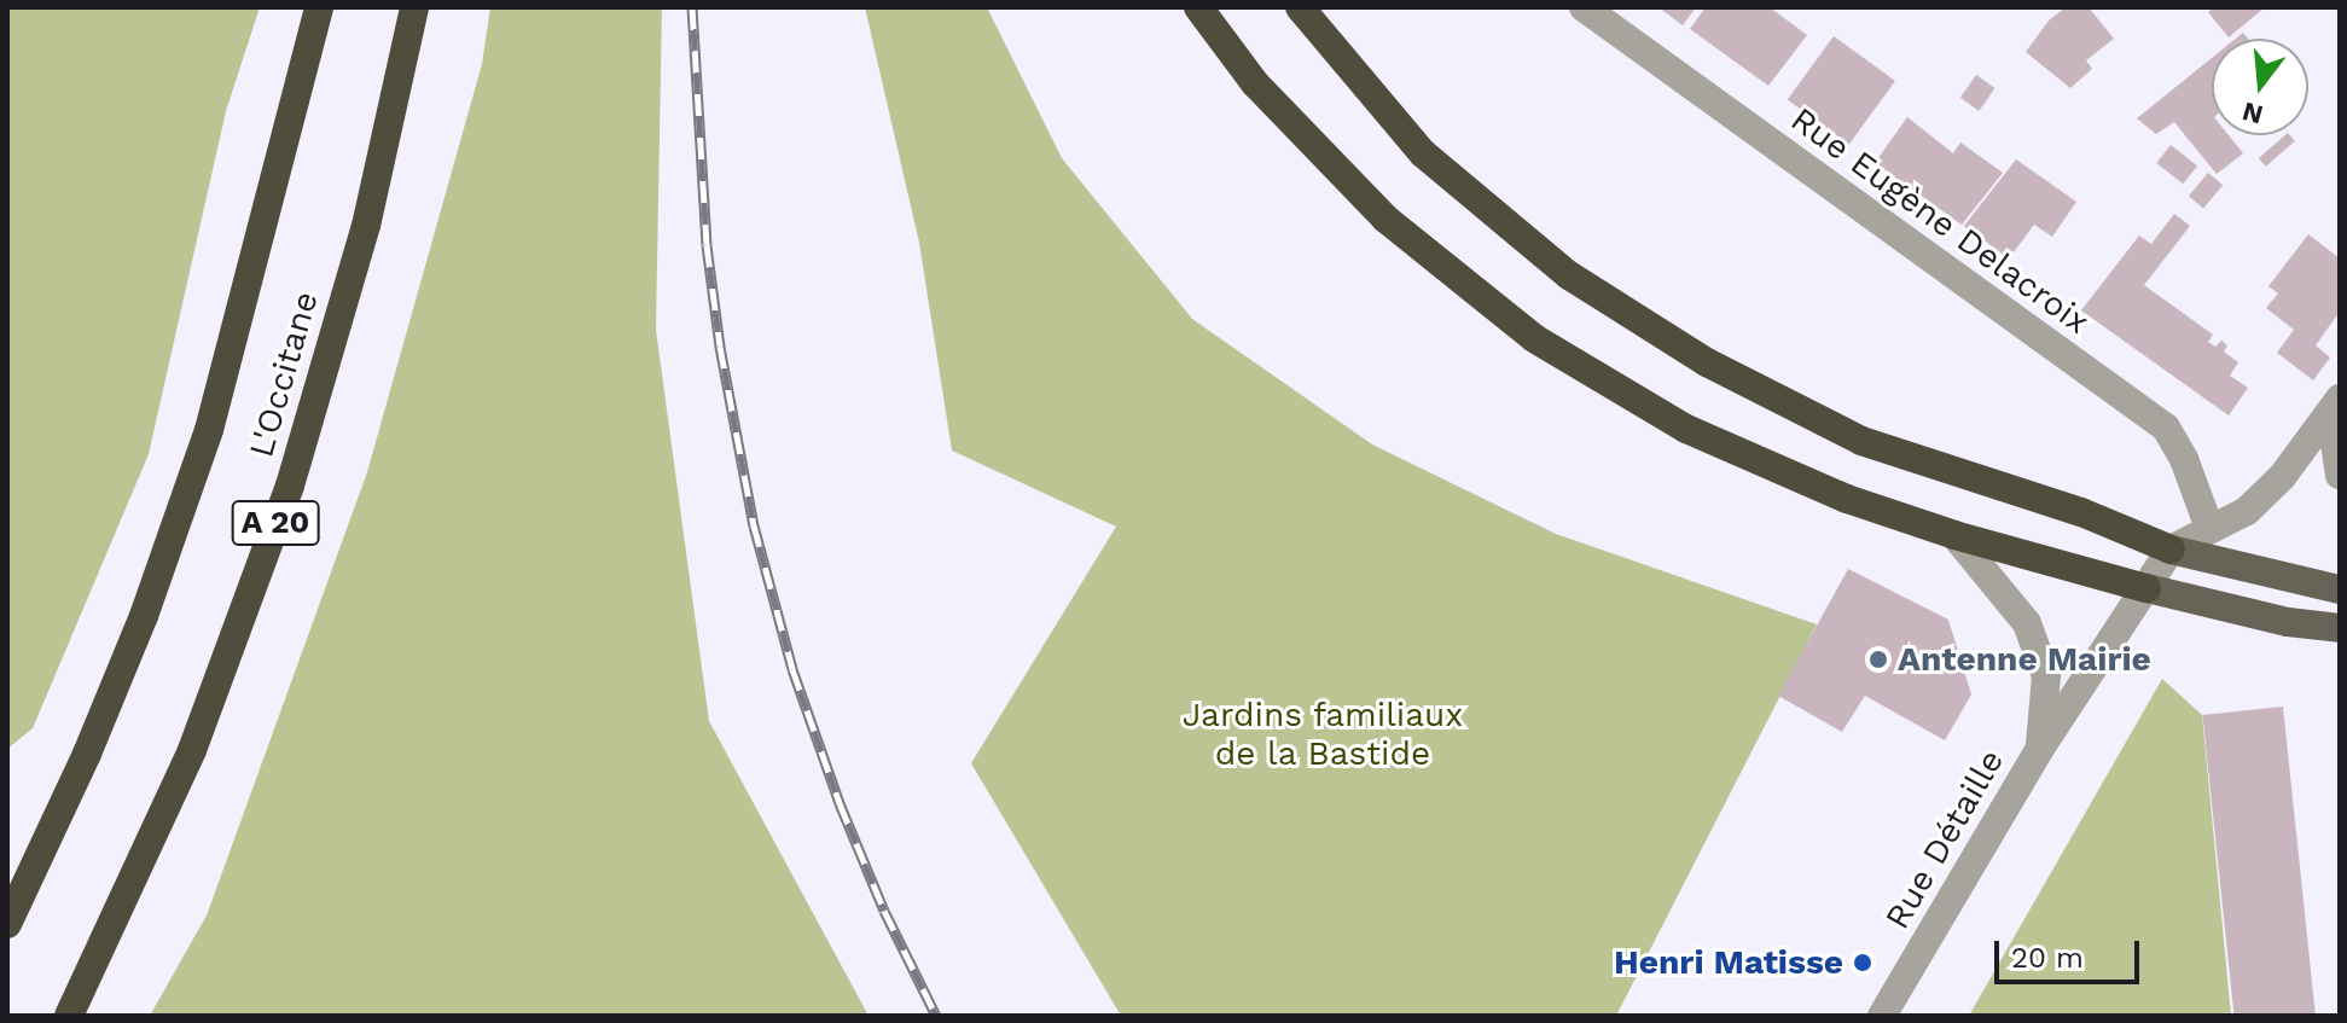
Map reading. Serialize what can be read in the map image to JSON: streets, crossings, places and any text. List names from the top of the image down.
{
  "streets": {
    "highway": ["L'Occitane", "A 20"],
    "street": ["Rue Eugène Delacroix", "Rue Détaille"]
  },
  "parks": ["Jardins familiaux de la Bastide"],
  "places": ["Antenne Mairie", "Henri Matisse"],
  "scale_bar": "20 m",
  "north": "bottom"
}
